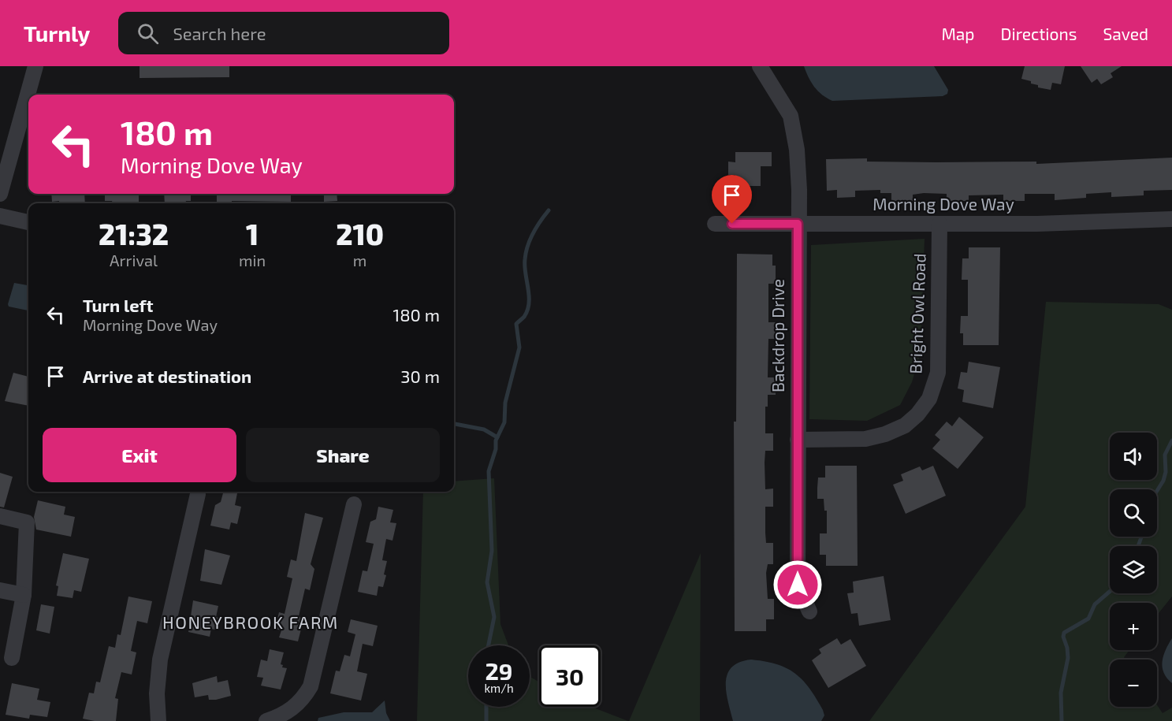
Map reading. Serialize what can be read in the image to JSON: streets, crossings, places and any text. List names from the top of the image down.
{
  "streets": {
    "street": ["Morning Dove Way", "Bright Owl Road", "Backdrop Drive"]
  },
  "crossings": [
    ["Morning Dove Way", "Bright Owl Road"],
    ["Morning Dove Way", "Backdrop Drive"],
    ["Bright Owl Road", "Backdrop Drive"]
  ],
  "districts": ["HONEYBROOK FARM"],
  "page": {
    "header": "Turnly",
    "search": "Search here",
    "nav": ["Map", "Directions", "Saved"],
    "turn": ["180 m", "Morning Dove Way"],
    "eta": [
      "21:32",
      "Arrival",
      "1",
      "min",
      "210",
      "m"
    ],
    "list": [
      {
        "name": "Turn left",
        "note": "Morning Dove Way",
        "value": "180 m"
      },
      {
        "name": "Arrive at destination",
        "value": "30 m"
      }
    ],
    "buttons": ["Exit", "Share"],
    "map_buttons": ["+", "−"],
    "speed": "29 km/h",
    "limit": "30"
  }
}
